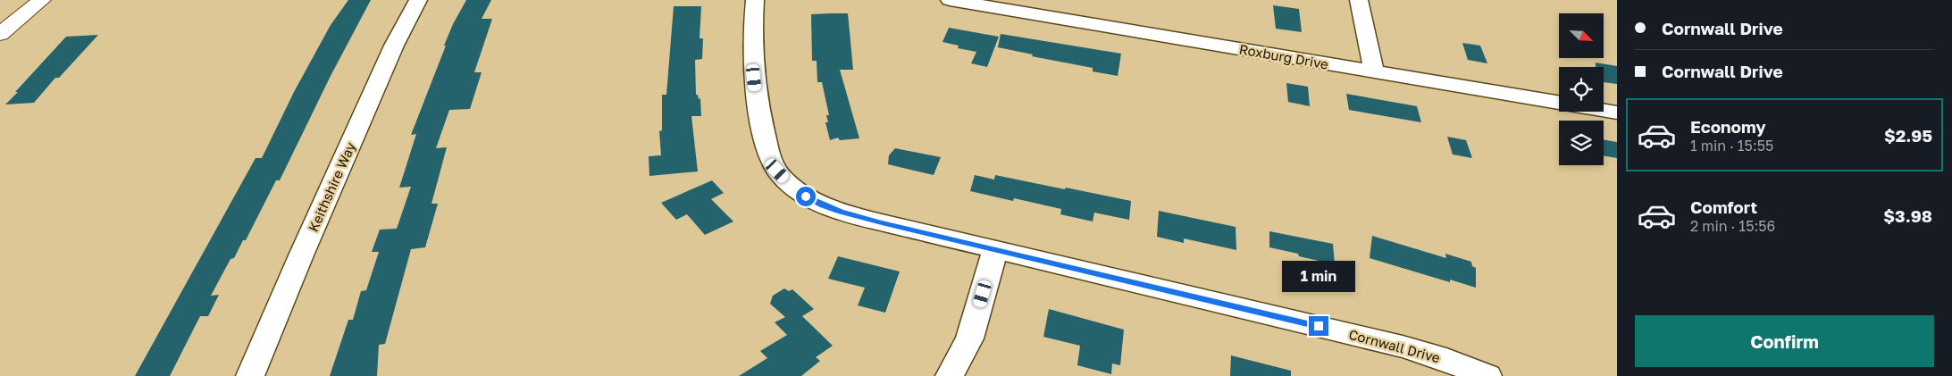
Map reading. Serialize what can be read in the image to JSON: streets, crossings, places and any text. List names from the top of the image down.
{
  "streets": {
    "street": ["Roxburg Drive", "Keithshire Way", "Cornwall Drive"]
  },
  "north": "bottom right",
  "page": {
    "banner": ["Cornwall Drive", "Cornwall Drive"],
    "list": [
      {
        "name": "Economy",
        "note": "1 min · 15:55",
        "value": "$2.95"
      },
      {
        "name": "Comfort",
        "note": "2 min · 15:56",
        "value": "$3.98"
      }
    ],
    "bubble": "1 min",
    "buttons": "Confirm"
  }
}
